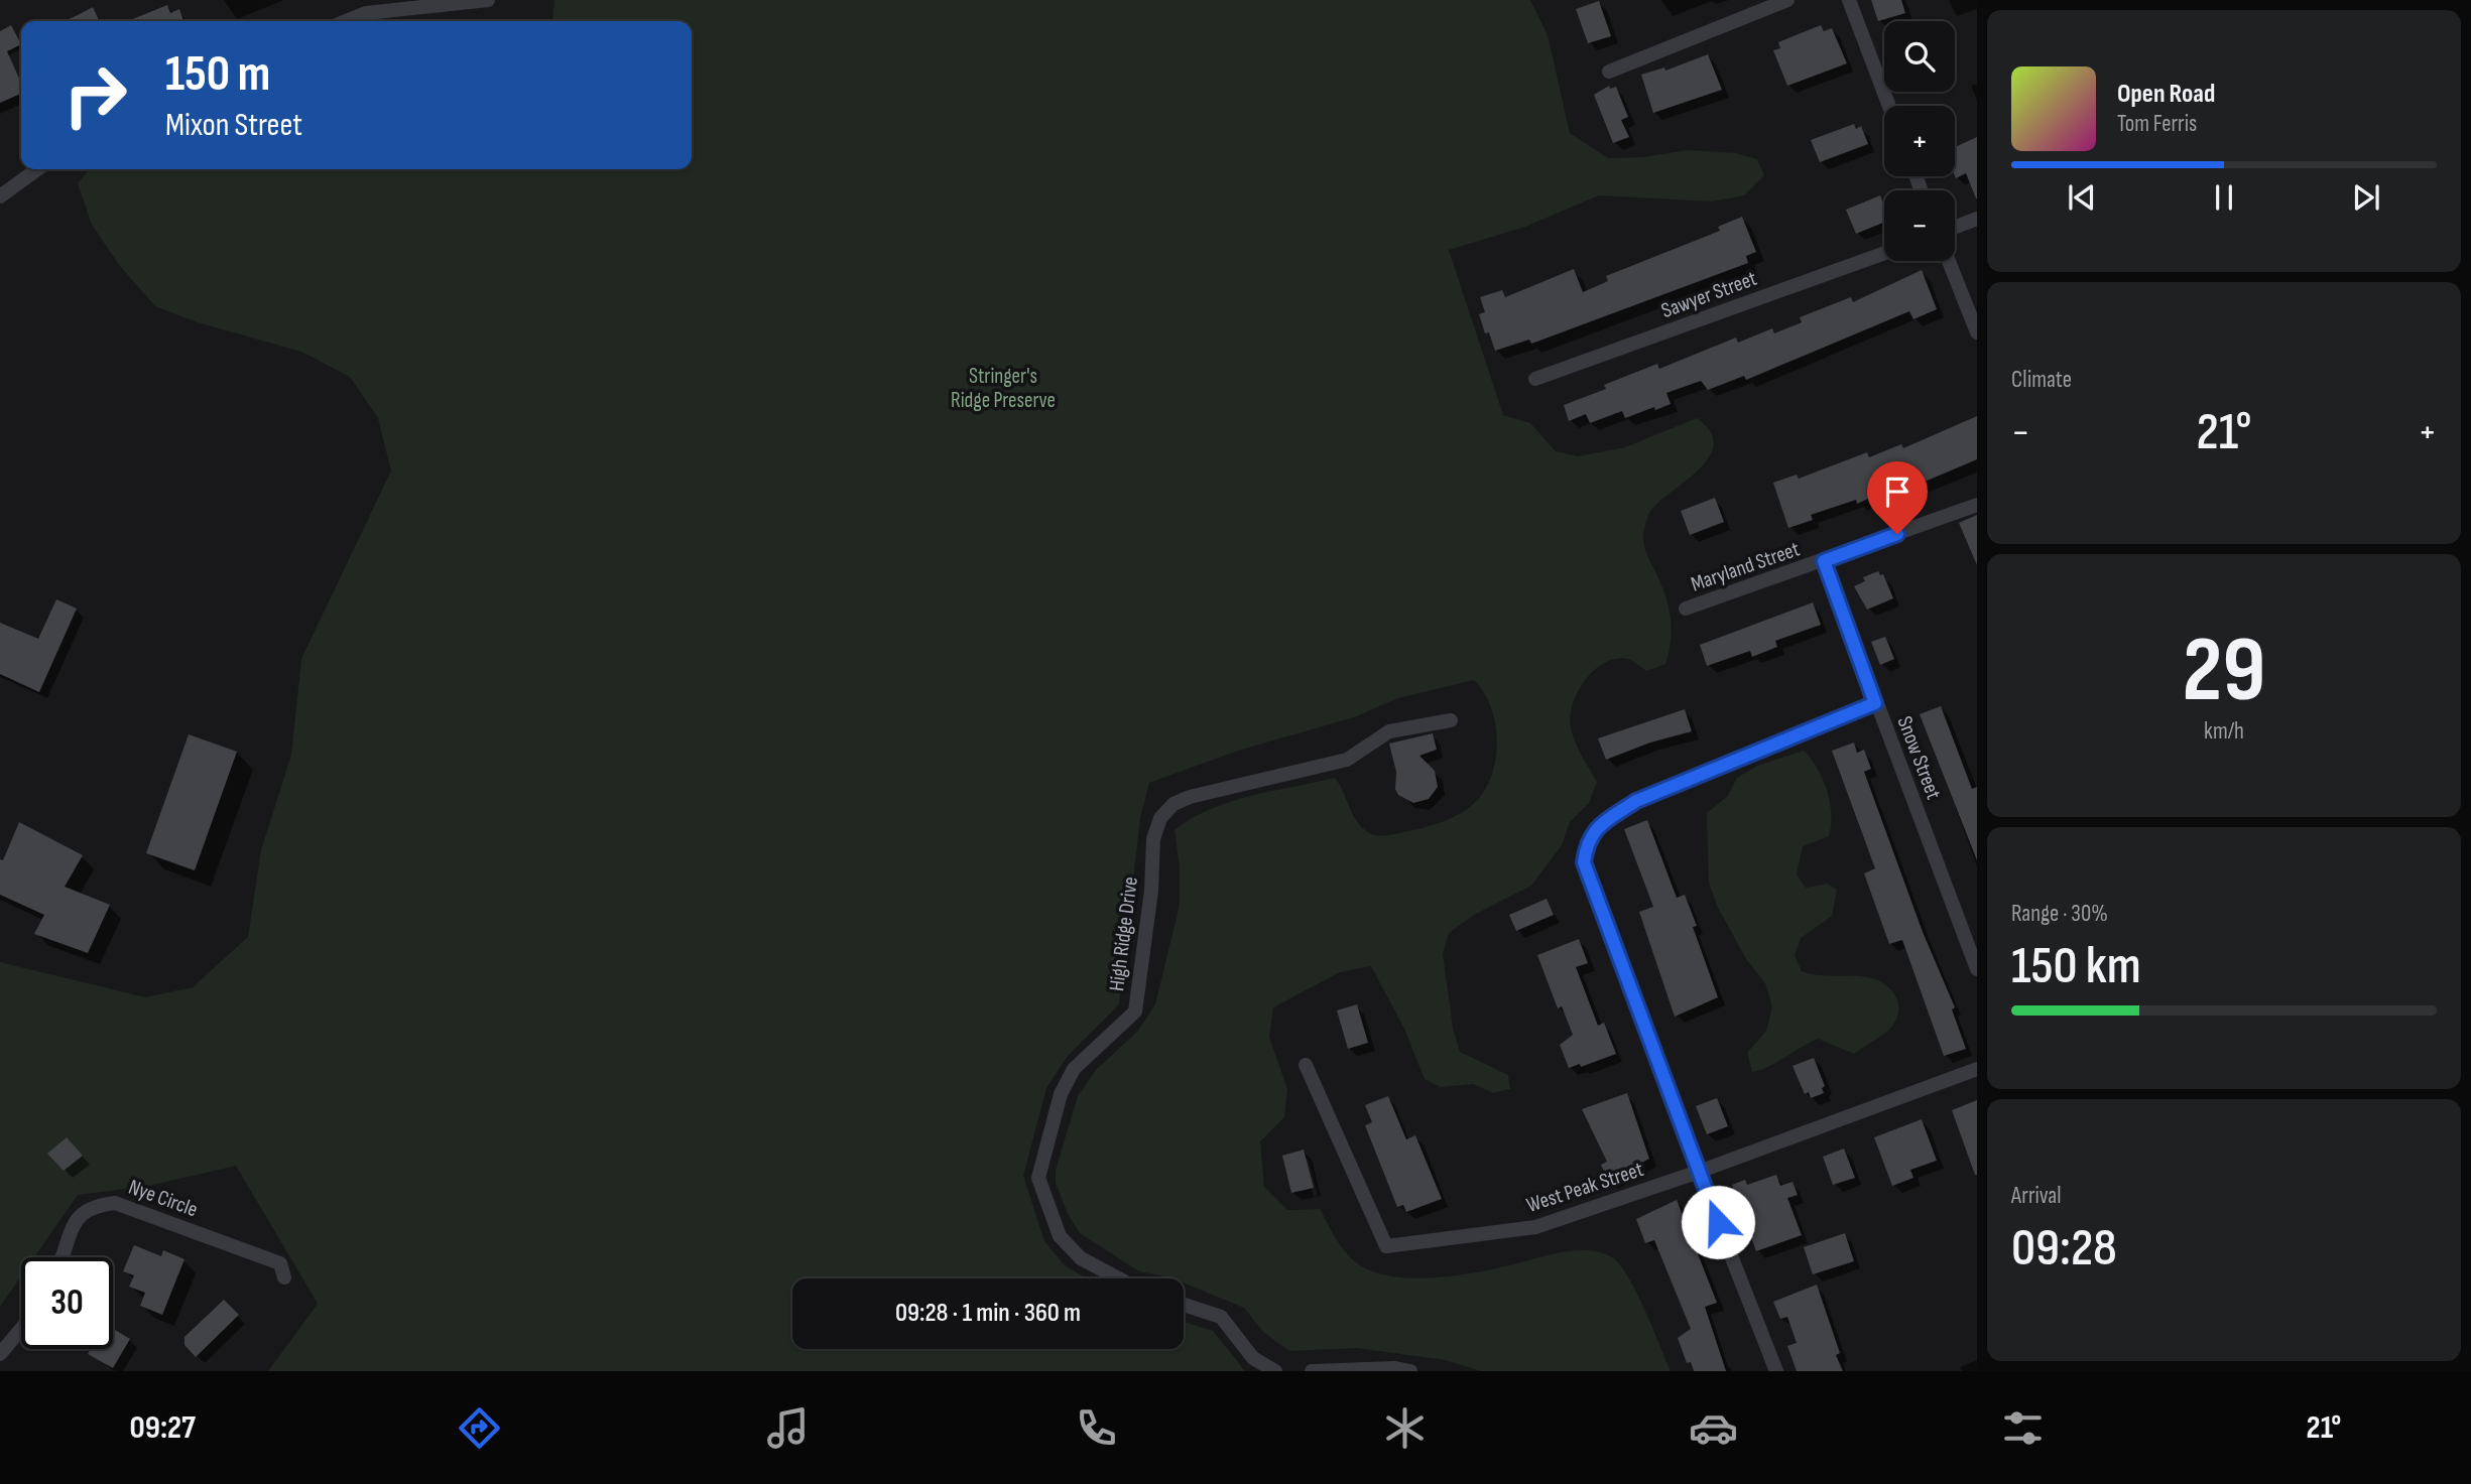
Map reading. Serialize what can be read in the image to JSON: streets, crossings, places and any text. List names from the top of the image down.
{
  "streets": {
    "street": [
      "Sawyer Street",
      "Maryland Street",
      "Snow Street",
      "High Ridge Drive",
      "West Peak Street",
      "Nye Circle"
    ]
  },
  "crossings": [
    ["Maryland Street", "Snow Street"]
  ],
  "parks": ["Stringer's Ridge Preserve"],
  "page": {
    "map_buttons": ["+", "−"],
    "turn": ["150 m", "Mixon Street"],
    "song": ["Open Road", "Tom Ferris"],
    "tile": [
      "Climate",
      ["29", "km/h"],
      ["Range · 30%", "150 km"],
      ["Arrival", "09:28"]
    ],
    "heat": ["−", "21°", "+"],
    "limit": "30",
    "trip": "09:28 · 1 min · 360 m",
    "tabs": ["09:27", "21°"]
  }
}
